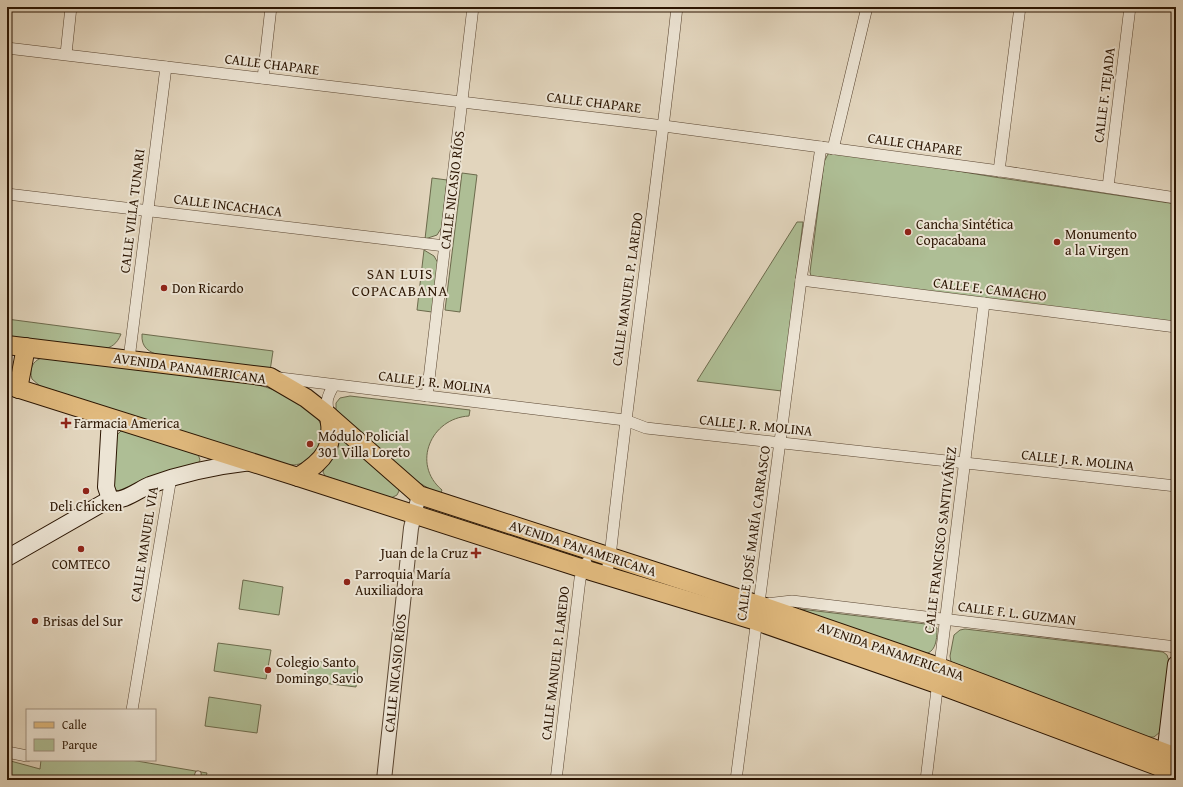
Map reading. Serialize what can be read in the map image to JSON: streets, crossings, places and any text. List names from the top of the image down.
{
  "streets": {
    "main road": ["AVENIDA PANAMERICANA"],
    "street": [
      "CALLE CHAPARE",
      "CALLE F. TEJADA",
      "CALLE NICASIO RÍOS",
      "CALLE INCACHACA",
      "CALLE VILLA TUNARI",
      "CALLE MANUEL P. LAREDO",
      "CALLE E. CAMACHO",
      "CALLE J. R. MOLINA",
      "CALLE JOSÉ MARÍA CARRASCO",
      "CALLE FRANCISCO SANTIVÁÑEZ",
      "CALLE MANUEL VIA",
      "CALLE F. L. GUZMAN"
    ]
  },
  "crossings": [
    ["CALLE CHAPARE", "CALLE F. TEJADA"],
    ["CALLE CHAPARE", "CALLE NICASIO RÍOS"],
    ["CALLE CHAPARE", "CALLE VILLA TUNARI"],
    ["CALLE CHAPARE", "CALLE MANUEL P. LAREDO"],
    ["CALLE CHAPARE", "CALLE JOSÉ MARÍA CARRASCO"],
    ["CALLE NICASIO RÍOS", "CALLE INCACHACA"],
    ["CALLE NICASIO RÍOS", "AVENIDA PANAMERICANA"],
    ["CALLE NICASIO RÍOS", "CALLE J. R. MOLINA"],
    ["CALLE INCACHACA", "CALLE VILLA TUNARI"],
    ["CALLE VILLA TUNARI", "AVENIDA PANAMERICANA"],
    ["CALLE MANUEL P. LAREDO", "AVENIDA PANAMERICANA"],
    ["CALLE MANUEL P. LAREDO", "CALLE J. R. MOLINA"],
    ["CALLE E. CAMACHO", "CALLE JOSÉ MARÍA CARRASCO"],
    ["CALLE E. CAMACHO", "CALLE FRANCISCO SANTIVÁÑEZ"],
    ["AVENIDA PANAMERICANA", "CALLE J. R. MOLINA"],
    ["AVENIDA PANAMERICANA", "CALLE JOSÉ MARÍA CARRASCO"],
    ["AVENIDA PANAMERICANA", "CALLE FRANCISCO SANTIVÁÑEZ"],
    ["AVENIDA PANAMERICANA", "CALLE F. L. GUZMAN"],
    ["CALLE J. R. MOLINA", "CALLE JOSÉ MARÍA CARRASCO"],
    ["CALLE J. R. MOLINA", "CALLE FRANCISCO SANTIVÁÑEZ"],
    ["CALLE JOSÉ MARÍA CARRASCO", "CALLE F. L. GUZMAN"],
    ["CALLE FRANCISCO SANTIVÁÑEZ", "CALLE F. L. GUZMAN"]
  ],
  "districts": ["SAN LUIS COPACABANA"],
  "places": {
    "other": [
      "Cancha Sintética Copacabana",
      "Monumento a la Virgen",
      "Don Ricardo",
      "Módulo Policial 301 Villa Loreto",
      "Deli Chicken",
      "COMTECO",
      "Parroquia María Auxiliadora",
      "Brisas del Sur",
      "Colegio Santo Domingo Savio"
    ],
    "health": ["Farmacia America", "Juan de la Cruz"]
  },
  "legend": ["Calle", "Parque"]
}
